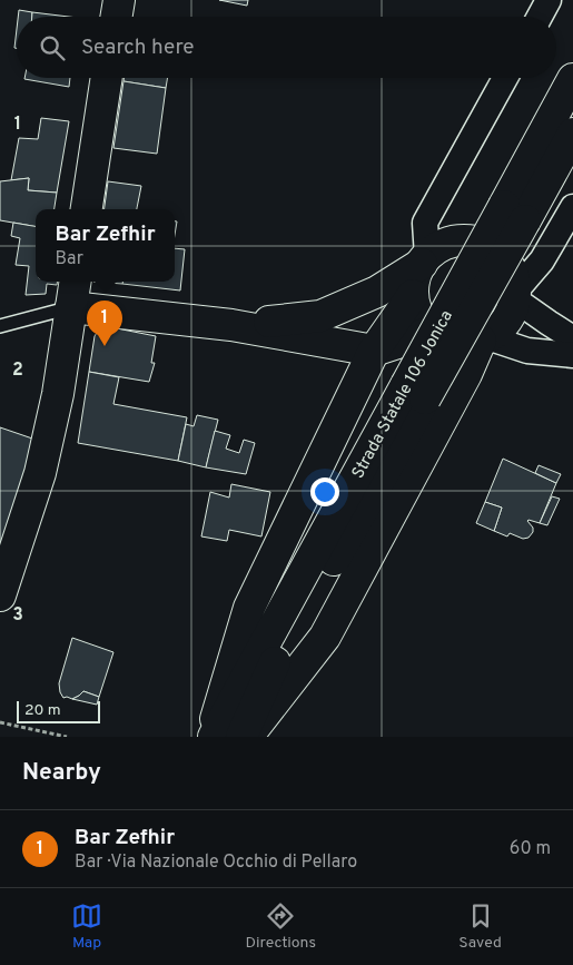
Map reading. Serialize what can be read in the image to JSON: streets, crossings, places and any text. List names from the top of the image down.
{
  "streets": {
    "main road": ["Strada Statale 106 Jonica"]
  },
  "scale_bar": "20 m",
  "page": {
    "search": "Search here",
    "popup": ["Bar Zefhir", "Bar"],
    "pins": "1",
    "scale": "20 m",
    "heading": "Nearby",
    "list": [
      {
        "mark": "1",
        "name": "Bar Zefhir",
        "note": "Bar · Via Nazionale Occhio di Pellaro",
        "value": "60 m"
      }
    ],
    "nav": ["Map", "Directions", "Saved"]
  },
  "grid": {
    "rows": ["1", "2", "3"]
  }
}
